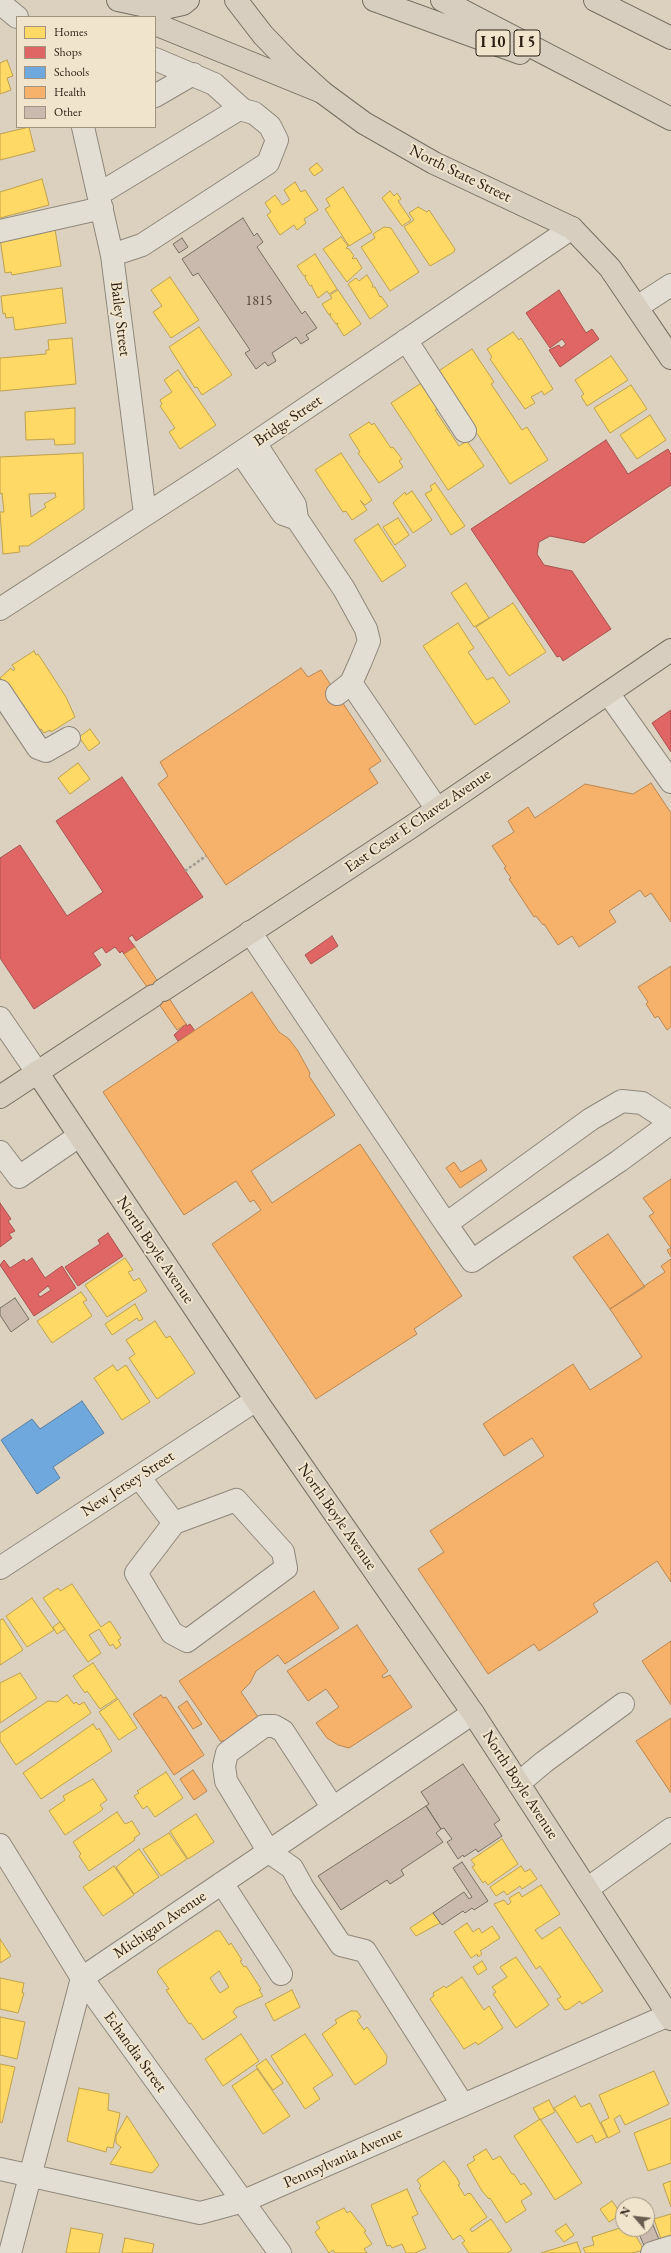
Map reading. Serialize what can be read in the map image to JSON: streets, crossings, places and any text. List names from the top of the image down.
{
  "streets": {
    "main road": [
      "I 10",
      "I 5",
      "North State Street",
      "East Cesar E Chavez Avenue",
      "North Boyle Avenue"
    ],
    "street": [
      "Bailey Street",
      "Bridge Street",
      "New Jersey Street",
      "Michigan Avenue",
      "Echandia Street",
      "Pennsylvania Avenue"
    ]
  },
  "crossings": [
    ["I 10", "I 5"],
    ["North State Street", "Bridge Street"],
    ["Bailey Street", "Bridge Street"],
    ["East Cesar E Chavez Avenue", "North Boyle Avenue"],
    ["North Boyle Avenue", "New Jersey Street"],
    ["North Boyle Avenue", "Michigan Avenue"],
    ["North Boyle Avenue", "Pennsylvania Avenue"],
    ["Michigan Avenue", "Echandia Street"],
    ["Echandia Street", "Pennsylvania Avenue"]
  ],
  "house_numbers": ["1815"],
  "legend": [
    "Homes",
    "Shops",
    "Schools",
    "Health",
    "Other"
  ],
  "north": "top left"
}
